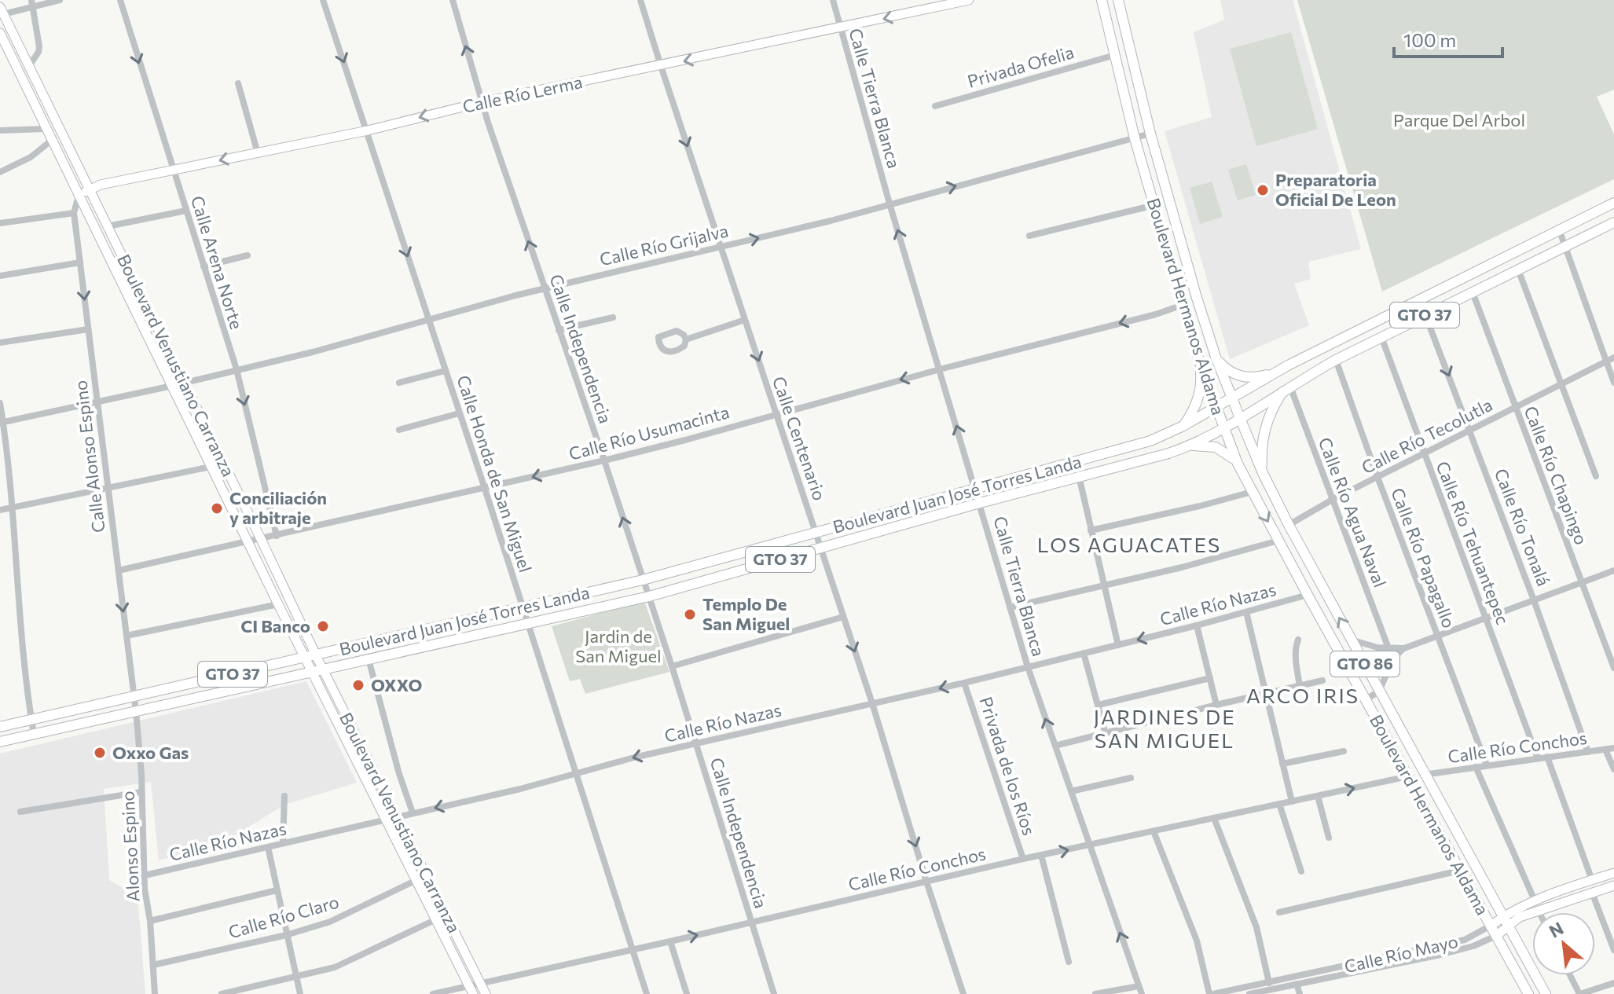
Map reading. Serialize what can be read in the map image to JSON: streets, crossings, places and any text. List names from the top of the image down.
{
  "streets": {
    "main road": [
      "Calle Río Lerma",
      "Boulevard Hermanos Aldama",
      "GTO 37",
      "Boulevard Venustiano Carranza",
      "Boulevard Juan José Torres Landa",
      "GTO 86",
      "Calle Río Mayo"
    ],
    "street": [
      "Privada Ofelia",
      "Calle Tierra Blanca",
      "Calle Río Grijalva",
      "Calle Arena Norte",
      "Calle Independencia",
      "Calle Río Usumacinta",
      "Calle Río Tecolutla",
      "Calle Centenario",
      "Calle Alonso Espino",
      "Calle Honda de San Miguel",
      "Calle Río Chapingo",
      "Calle Río Agua Naval",
      "Calle Río Tonalá",
      "Calle Río Tehuantepec",
      "Calle Río Papagallo",
      "Calle Río Nazas",
      "Calle Río Conchos",
      "Privada de los Ríos",
      "Alonso Espino",
      "Calle Río Claro"
    ]
  },
  "crossings": [
    ["Privada Ofelia", "Boulevard Hermanos Aldama"],
    ["Calle Río Lerma", "Calle Tierra Blanca"],
    ["Calle Río Lerma", "Calle Arena Norte"],
    ["Calle Río Lerma", "Calle Independencia"],
    ["Calle Río Lerma", "Boulevard Venustiano Carranza"],
    ["Calle Río Lerma", "Calle Centenario"],
    ["Calle Río Lerma", "Calle Honda de San Miguel"],
    ["Calle Tierra Blanca", "Calle Río Grijalva"],
    ["Calle Tierra Blanca", "Calle Río Usumacinta"],
    ["Calle Tierra Blanca", "Boulevard Juan José Torres Landa"],
    ["Calle Tierra Blanca", "Calle Río Nazas"],
    ["Calle Tierra Blanca", "Calle Río Conchos"],
    ["Calle Río Grijalva", "Calle Arena Norte"],
    ["Calle Río Grijalva", "Boulevard Hermanos Aldama"],
    ["Calle Río Grijalva", "Calle Independencia"],
    ["Calle Río Grijalva", "Boulevard Venustiano Carranza"],
    ["Calle Río Grijalva", "Calle Centenario"],
    ["Calle Río Grijalva", "Calle Alonso Espino"],
    ["Calle Río Grijalva", "Calle Honda de San Miguel"],
    ["Calle Arena Norte", "Calle Río Usumacinta"],
    ["Boulevard Hermanos Aldama", "Calle Río Usumacinta"],
    ["Boulevard Hermanos Aldama", "Calle Río Tecolutla"],
    ["Boulevard Hermanos Aldama", "Boulevard Juan José Torres Landa"],
    ["Boulevard Hermanos Aldama", "Calle Río Nazas"],
    ["Boulevard Hermanos Aldama", "Calle Río Conchos"],
    ["Boulevard Hermanos Aldama", "Calle Río Mayo"],
    ["Calle Independencia", "Calle Río Usumacinta"],
    ["Calle Independencia", "Boulevard Juan José Torres Landa"],
    ["Calle Independencia", "Calle Río Nazas"],
    ["Calle Independencia", "Calle Río Conchos"],
    ["Boulevard Venustiano Carranza", "Calle Río Usumacinta"],
    ["Boulevard Venustiano Carranza", "Boulevard Juan José Torres Landa"],
    ["Boulevard Venustiano Carranza", "Calle Río Nazas"],
    ["Boulevard Venustiano Carranza", "Calle Río Conchos"],
    ["Boulevard Venustiano Carranza", "Calle Río Claro"],
    ["Calle Río Usumacinta", "Calle Centenario"],
    ["Calle Río Usumacinta", "Calle Alonso Espino"],
    ["Calle Río Usumacinta", "Calle Honda de San Miguel"],
    ["Calle Río Tecolutla", "Calle Río Chapingo"],
    ["Calle Río Tecolutla", "Calle Río Agua Naval"],
    ["Calle Río Tecolutla", "Calle Río Tonalá"],
    ["Calle Río Tecolutla", "Calle Río Tehuantepec"],
    ["Calle Río Tecolutla", "Calle Río Papagallo"],
    ["Calle Centenario", "Boulevard Juan José Torres Landa"],
    ["Calle Centenario", "Calle Río Nazas"],
    ["Calle Centenario", "Calle Río Conchos"],
    ["Calle Alonso Espino", "Boulevard Juan José Torres Landa"],
    ["Calle Alonso Espino", "Alonso Espino"],
    ["Calle Honda de San Miguel", "Boulevard Juan José Torres Landa"],
    ["Calle Honda de San Miguel", "Calle Río Nazas"],
    ["Calle Honda de San Miguel", "Calle Río Conchos"],
    ["Calle Río Chapingo", "Boulevard Juan José Torres Landa"],
    ["Boulevard Juan José Torres Landa", "Calle Río Agua Naval"],
    ["Boulevard Juan José Torres Landa", "Calle Río Tonalá"],
    ["Boulevard Juan José Torres Landa", "Calle Río Tehuantepec"],
    ["Boulevard Juan José Torres Landa", "Calle Río Papagallo"],
    ["Boulevard Juan José Torres Landa", "Alonso Espino"],
    ["Calle Río Tonalá", "Calle Río Conchos"],
    ["Calle Río Tehuantepec", "Calle Río Conchos"],
    ["Calle Río Papagallo", "Calle Río Conchos"],
    ["Calle Río Nazas", "Privada de los Ríos"],
    ["Calle Río Nazas", "Alonso Espino"],
    ["Calle Río Conchos", "Privada de los Ríos"],
    ["Alonso Espino", "Calle Río Claro"]
  ],
  "one_way": [
    "Calle Río Lerma",
    "Calle Tierra Blanca",
    "Calle Río Grijalva",
    "Calle Arena Norte",
    "Calle Independencia",
    "Calle Río Usumacinta",
    "Calle Centenario",
    "Calle Río Nazas"
  ],
  "districts": ["LOS AGUACATES", "ARCO IRIS", "JARDINES DE SAN MIGUEL"],
  "parks": ["Parque Del Arbol", "Jardin de San Miguel"],
  "places": [
    "Preparatoria Oficial De Leon",
    "Conciliación y arbitraje",
    "Templo De San Miguel",
    "CI Banco",
    "OXXO",
    "Oxxo Gas"
  ],
  "scale_bar": "100 m",
  "north": "top left"
}
